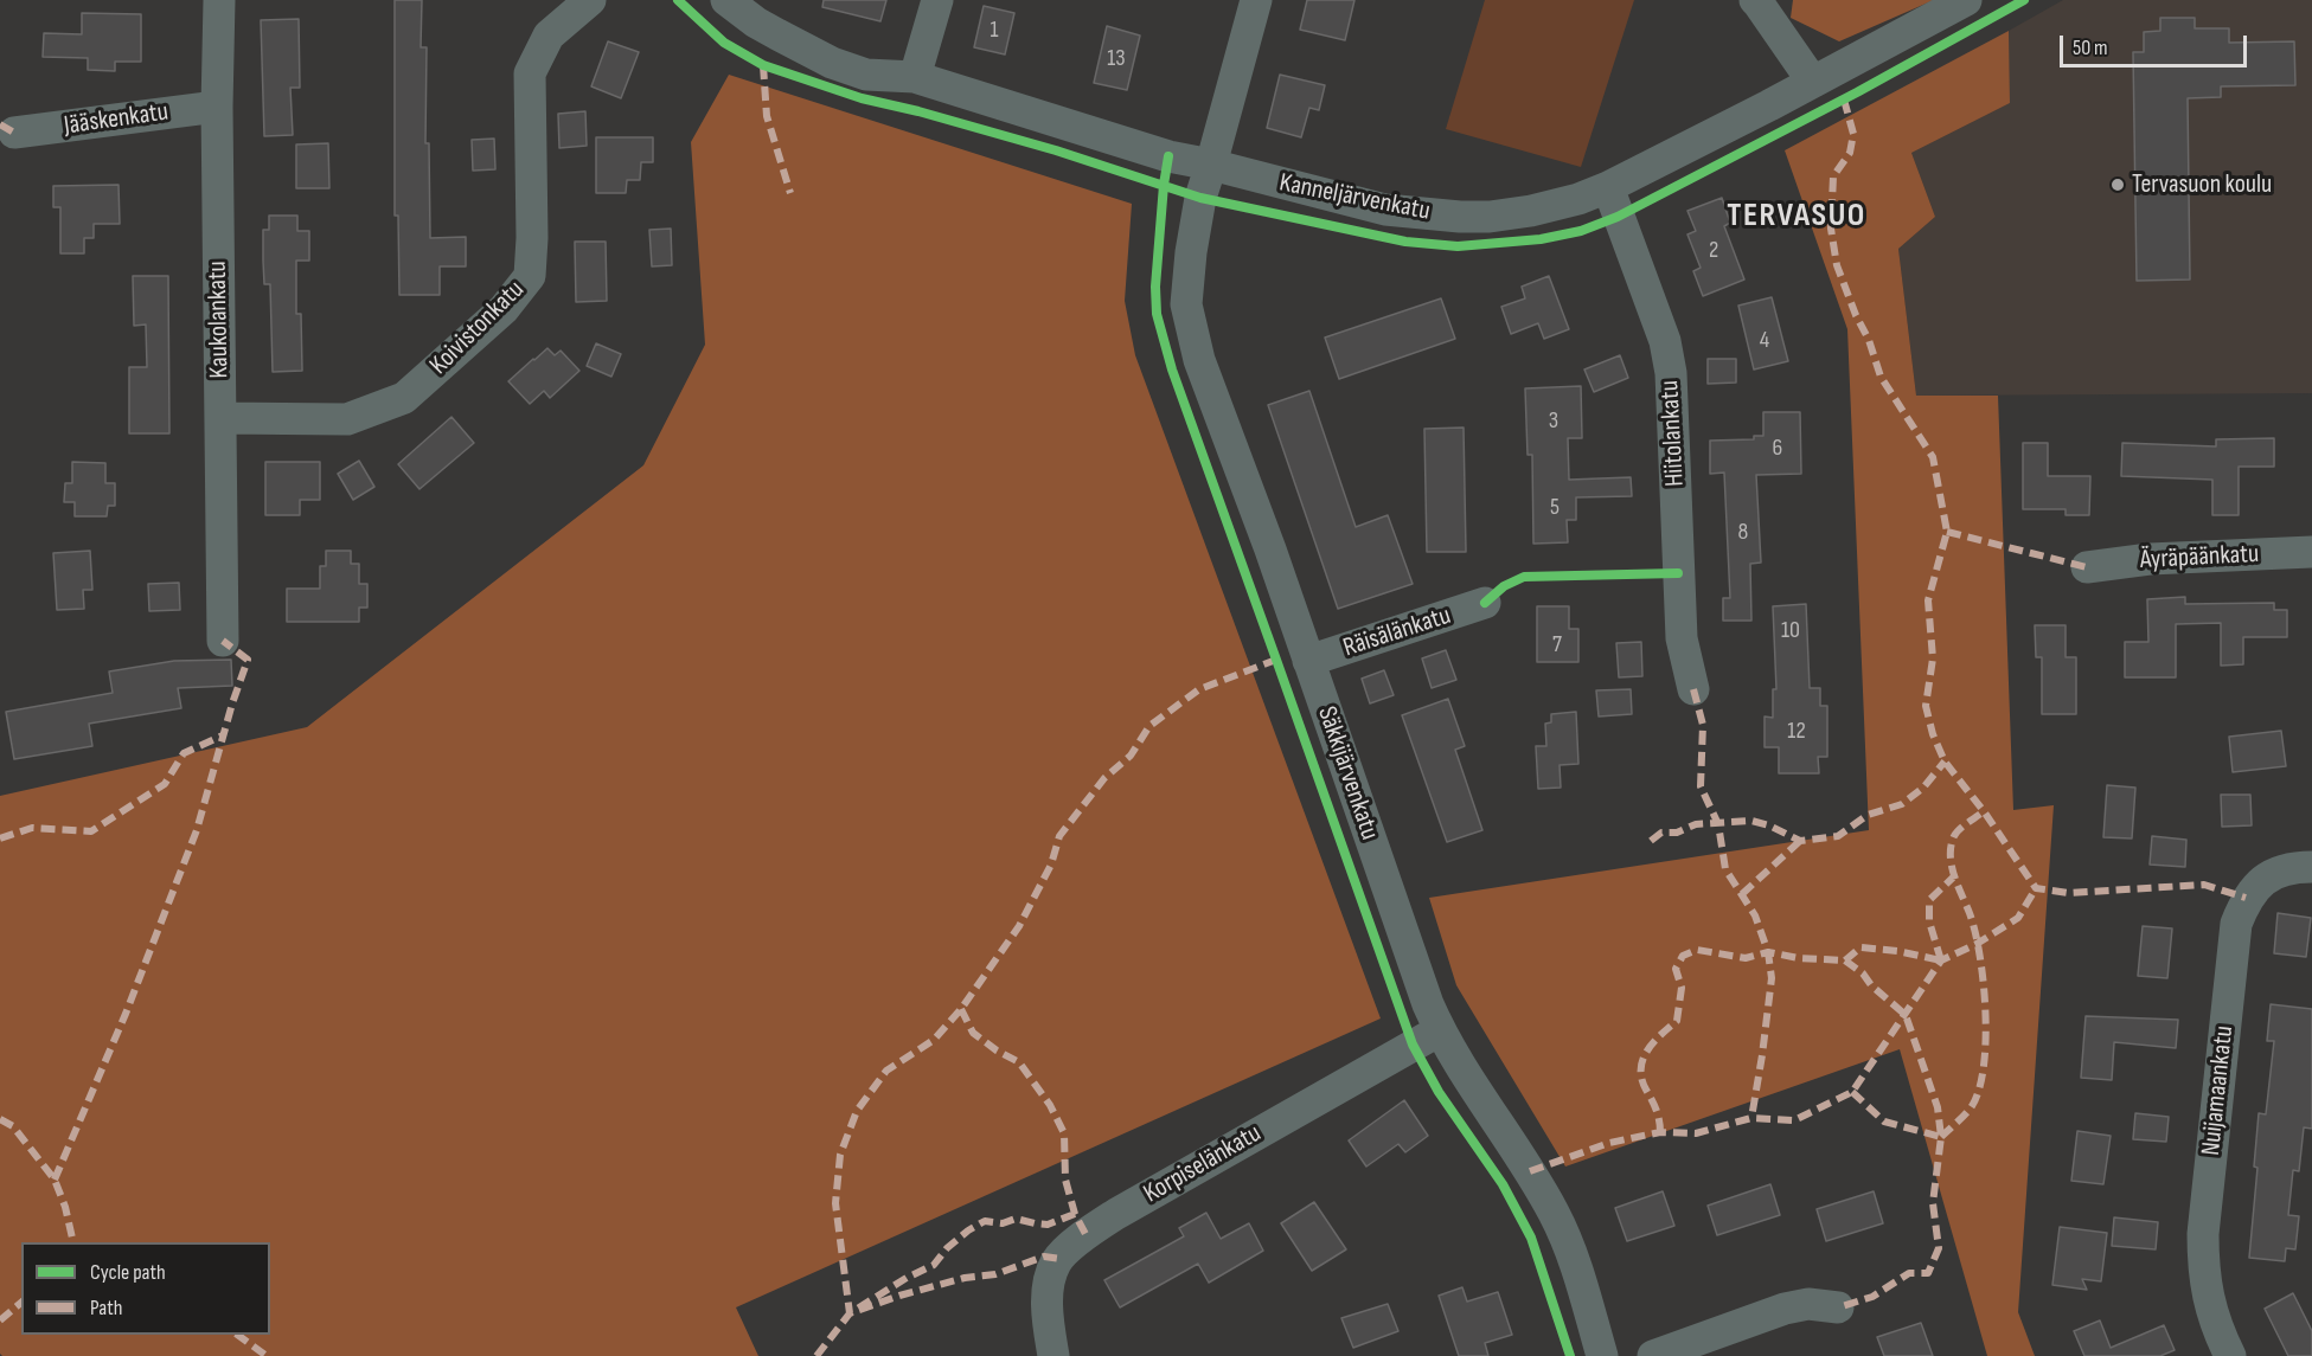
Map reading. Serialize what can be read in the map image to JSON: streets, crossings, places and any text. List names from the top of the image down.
{
  "streets": {
    "street": [
      "Jääskenkatu",
      "Kanneljärvenkatu",
      "Kaukolankatu",
      "Koivistonkatu",
      "Hiitolankatu",
      "Äyräpäänkatu",
      "Räisälänkatu",
      "Säkkijärvenkatu",
      "Nuijamaankatu",
      "Korpiselänkatu"
    ]
  },
  "crossings": [
    ["Jääskenkatu", "Kaukolankatu"],
    ["Kanneljärvenkatu", "Hiitolankatu"],
    ["Kanneljärvenkatu", "Säkkijärvenkatu"],
    ["Kaukolankatu", "Koivistonkatu"],
    ["Räisälänkatu", "Säkkijärvenkatu"],
    ["Säkkijärvenkatu", "Korpiselänkatu"]
  ],
  "districts": ["TERVASUO"],
  "places": ["Tervasuon koulu"],
  "house_numbers": [
    "1",
    "13",
    "2",
    "4",
    "3",
    "6",
    "5",
    "8",
    "10",
    "7",
    "12"
  ],
  "legend": ["Cycle path", "Path"],
  "scale_bar": "50 m"
}
